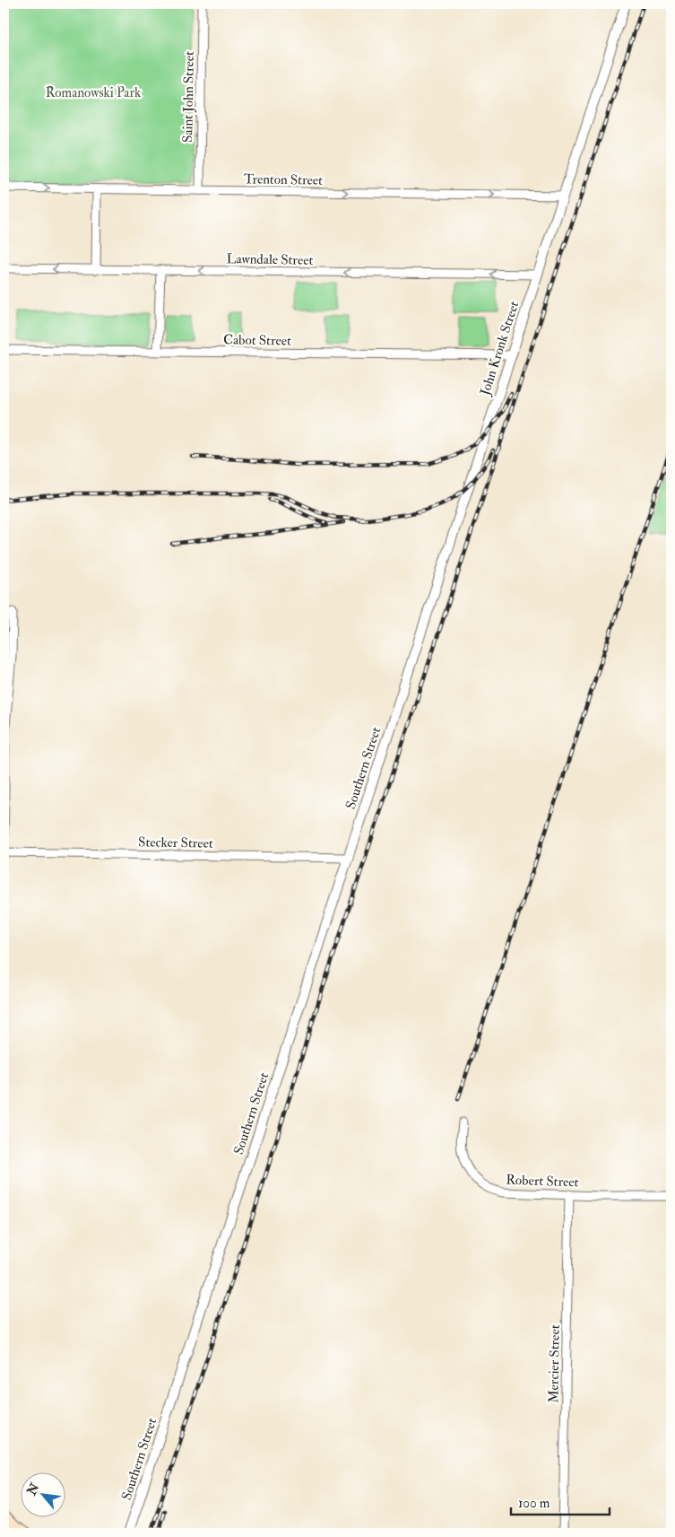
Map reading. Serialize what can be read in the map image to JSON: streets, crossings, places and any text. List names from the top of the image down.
{
  "streets": {
    "street": [
      "Saint John Street",
      "Trenton Street",
      "Lawndale Street",
      "Cabot Street",
      "John Kronk Street",
      "Southern Street",
      "Stecker Street",
      "Robert Street",
      "Mercier Street"
    ]
  },
  "crossings": [
    ["Saint John Street", "Trenton Street"],
    ["Trenton Street", "John Kronk Street"],
    ["Lawndale Street", "John Kronk Street"],
    ["Cabot Street", "John Kronk Street"],
    ["John Kronk Street", "Southern Street"],
    ["Southern Street", "Stecker Street"],
    ["Robert Street", "Mercier Street"]
  ],
  "one_way": ["Trenton Street", "Lawndale Street"],
  "parks": ["Romanowski Park"],
  "scale_bar": "100 m",
  "north": "top left"
}
